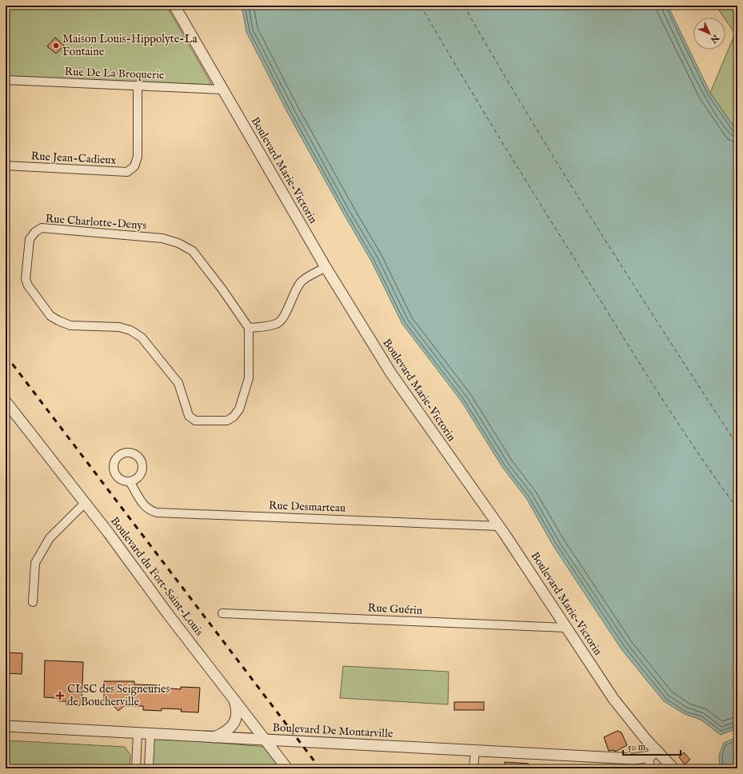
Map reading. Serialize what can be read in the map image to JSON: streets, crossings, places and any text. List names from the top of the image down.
{
  "streets": {
    "street": [
      "Rue De La Broquerie",
      "Rue Jean-Cadieux",
      "Boulevard Marie-Victorin",
      "Rue Charlotte-Denys",
      "Rue Desmarteau",
      "Boulevard du Fort-Saint-Louis",
      "Rue Guérin",
      "Boulevard De Montarville"
    ]
  },
  "crossings": [
    ["Rue De La Broquerie", "Rue Jean-Cadieux"],
    ["Rue De La Broquerie", "Boulevard Marie-Victorin"],
    ["Boulevard Marie-Victorin", "Rue Desmarteau"],
    ["Boulevard Marie-Victorin", "Rue Guérin"],
    ["Boulevard Marie-Victorin", "Boulevard De Montarville"],
    ["Boulevard du Fort-Saint-Louis", "Boulevard De Montarville"]
  ],
  "places": {
    "other": ["Maison Louis-Hippolyte-La Fontaine"],
    "health": ["CLSC des Seigneuries de Boucherville"]
  },
  "scale_bar": "50 m",
  "north": "bottom right"
}
